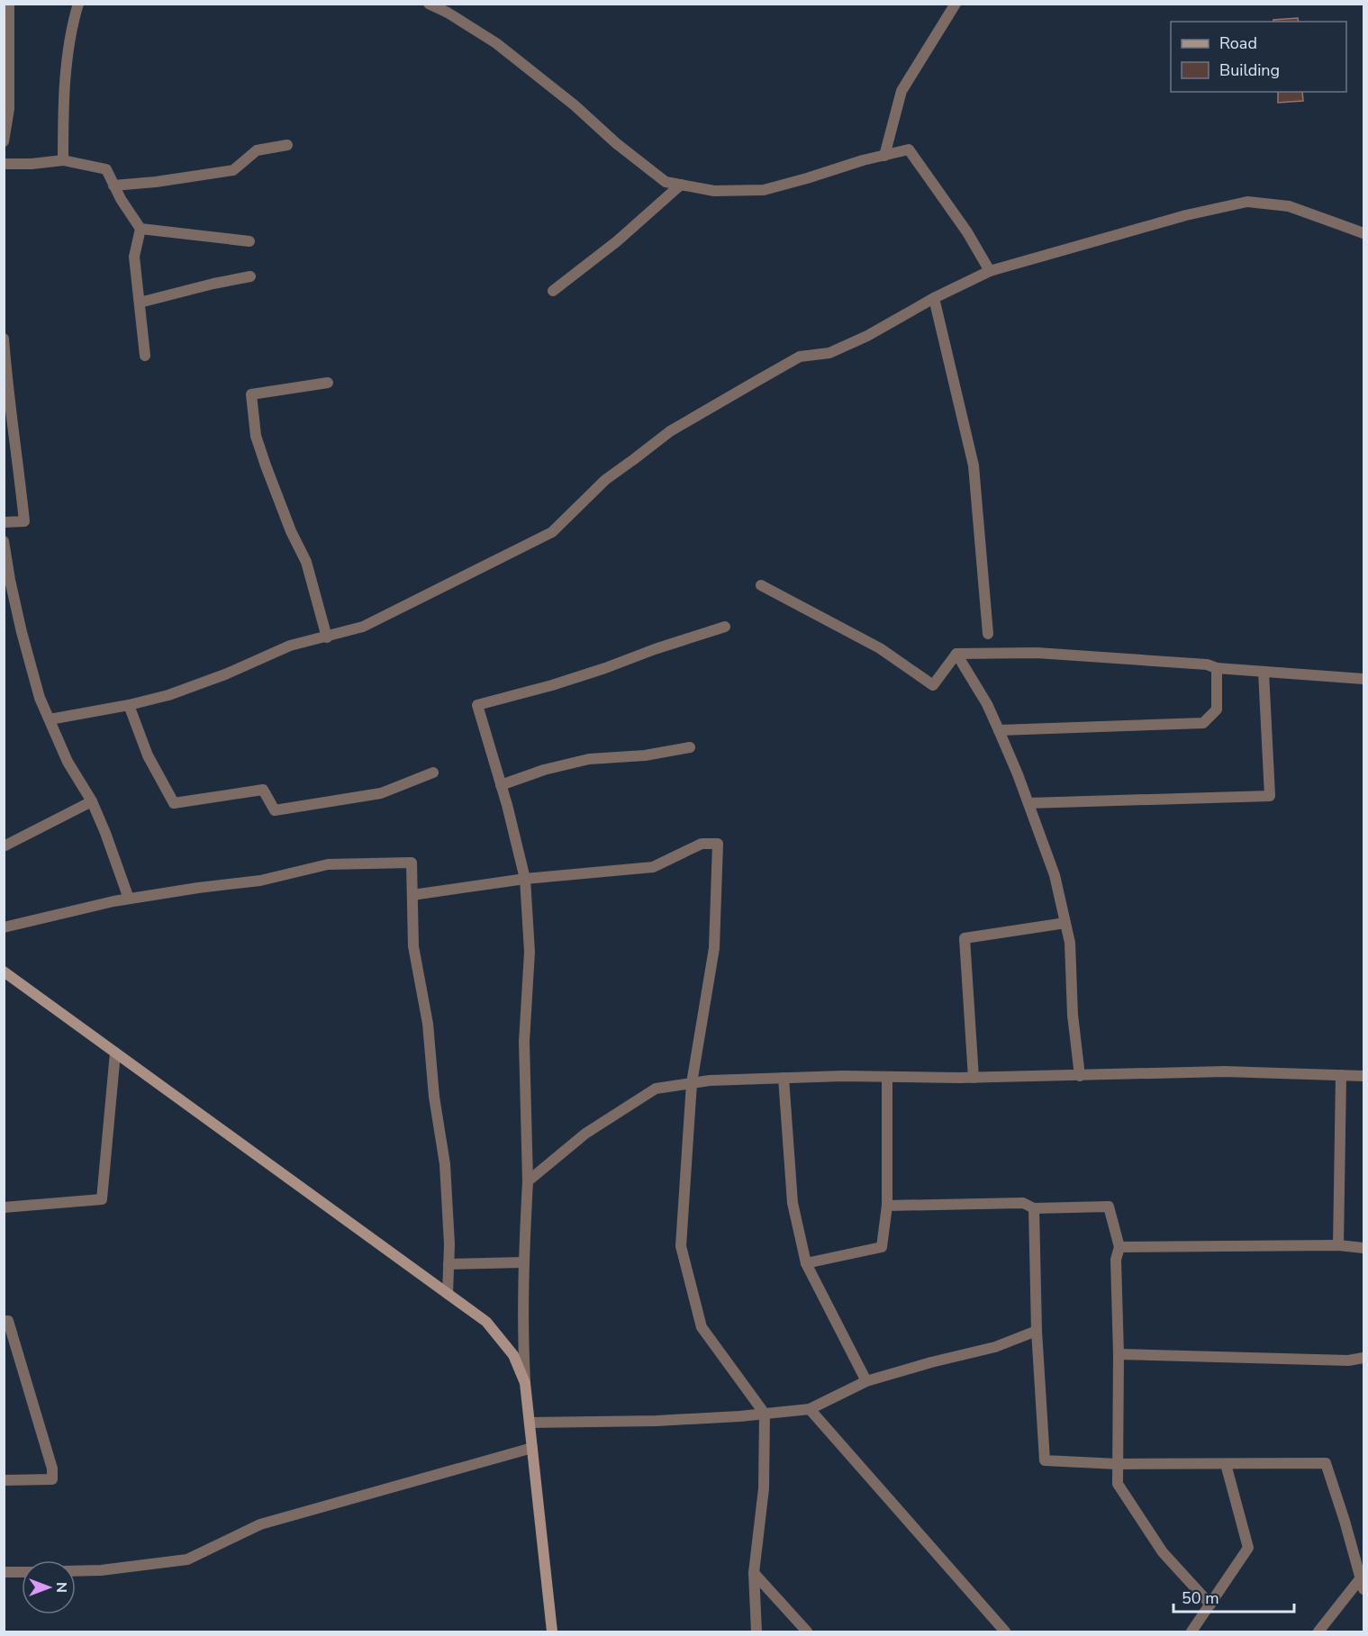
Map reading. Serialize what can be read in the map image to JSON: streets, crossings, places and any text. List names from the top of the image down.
{
  "legend": ["Road", "Building"],
  "scale_bar": "50 m",
  "north": "right"
}
